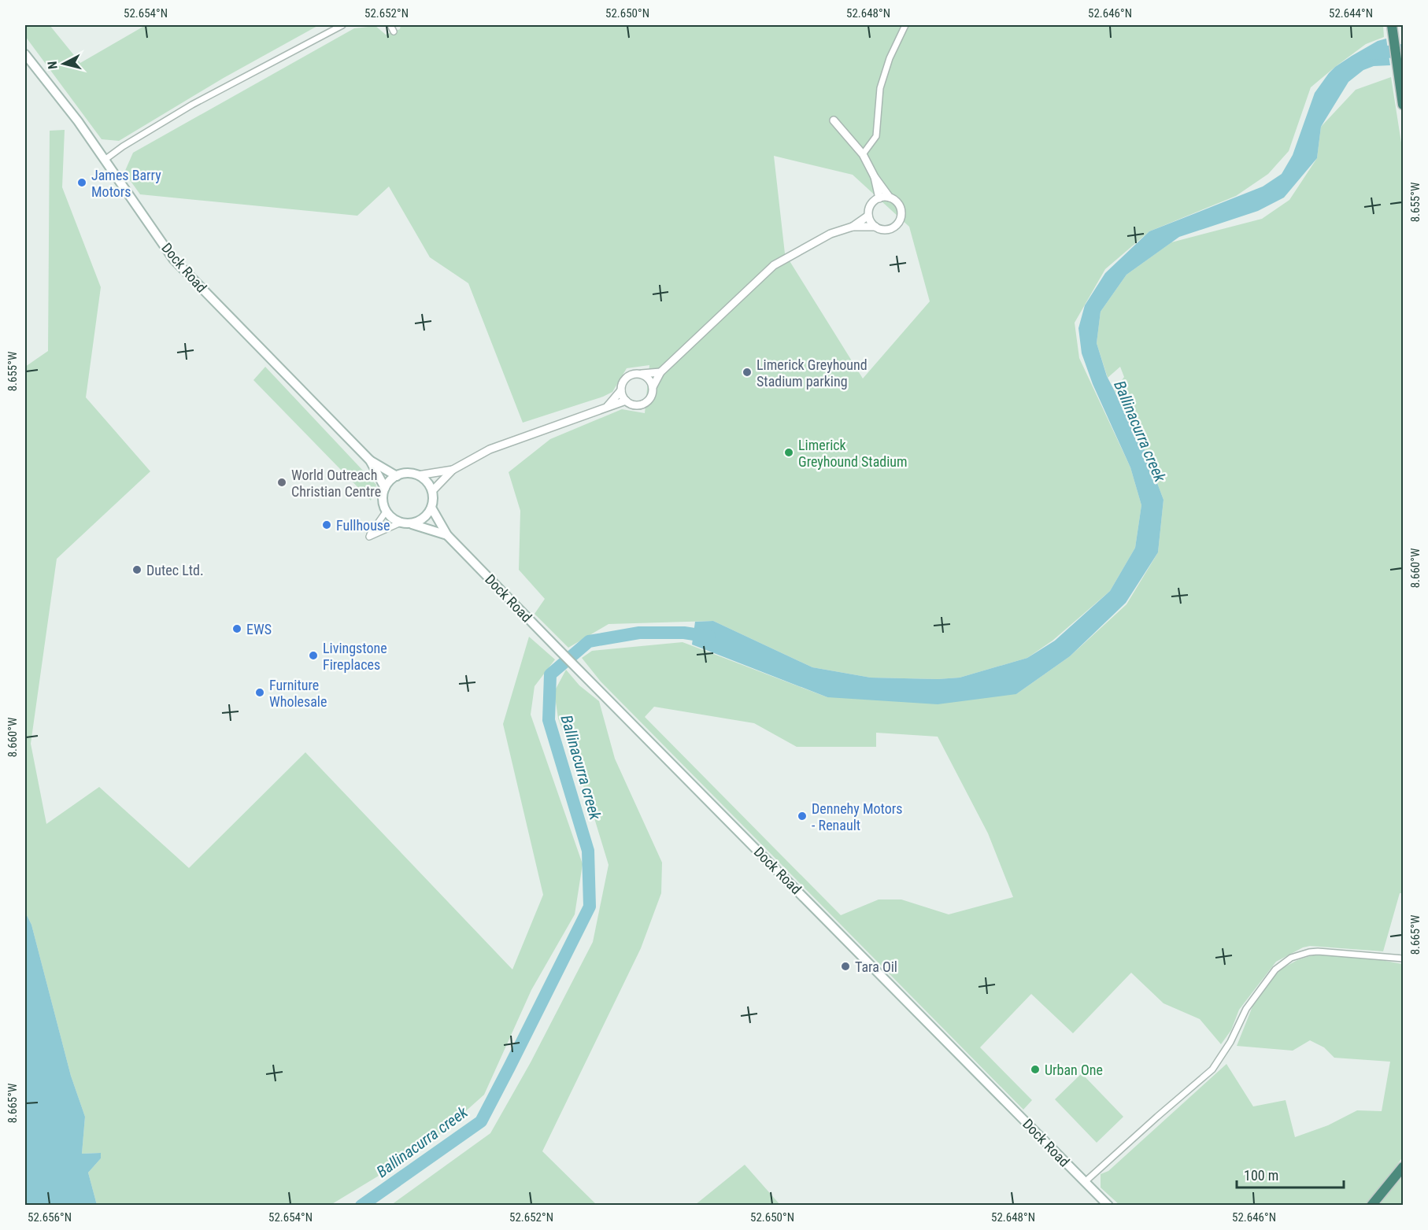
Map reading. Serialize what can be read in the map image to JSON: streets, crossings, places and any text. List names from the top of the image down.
{
  "streets": {
    "main road": ["Dock Road"]
  },
  "water": ["Ballinacurra creek"],
  "places": [
    "James Barry Motors",
    "Limerick Greyhound Stadium parking",
    "Limerick Greyhound Stadium",
    "World Outreach Christian Centre",
    "Fullhouse",
    "Dutec Ltd.",
    "EWS",
    "Livingstone Fireplaces",
    "Furniture Wholesale",
    "Dennehy Motors - Renault",
    "Tara Oil",
    "Urban One"
  ],
  "scale_bar": "100 m",
  "north": "left",
  "coordinates": [
    "52.654°N",
    "52.652°N",
    "52.650°N",
    "52.648°N",
    "52.646°N",
    "52.644°N",
    "8.655°W",
    "8.660°W",
    "8.665°W",
    "52.656°N"
  ]
}
